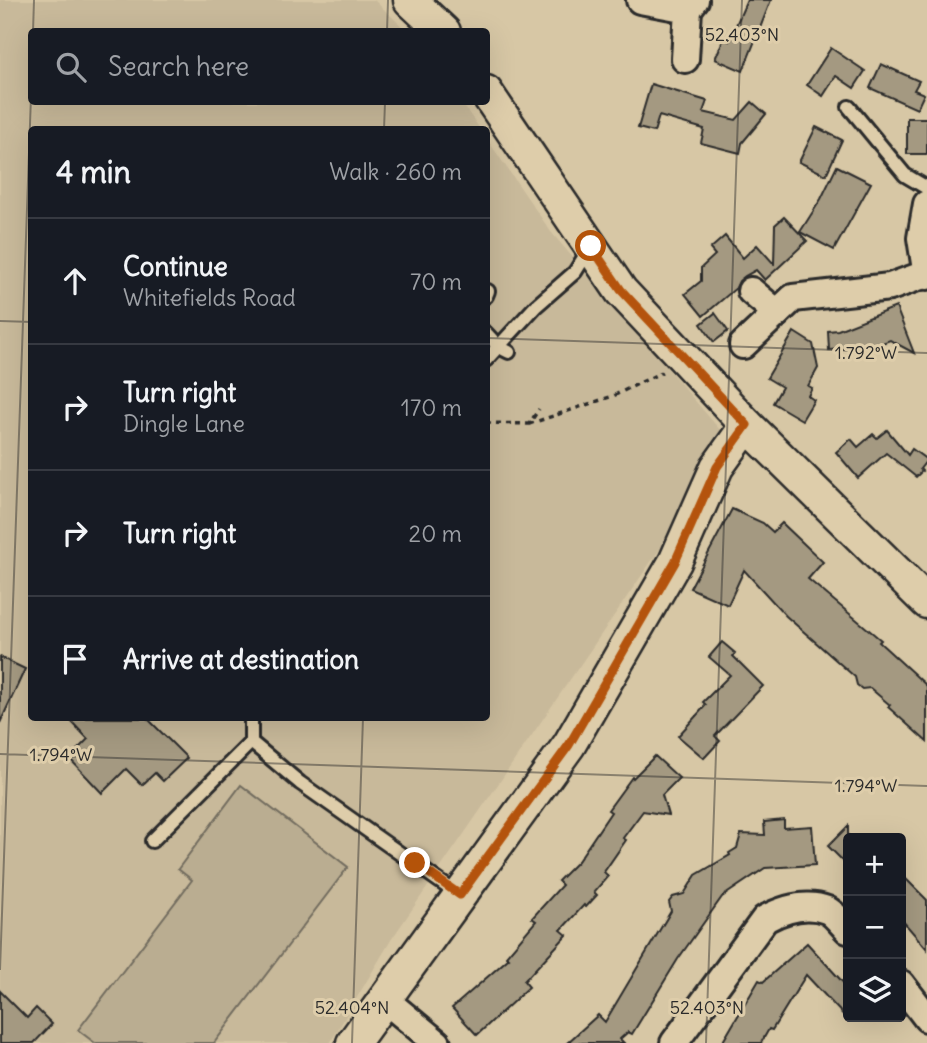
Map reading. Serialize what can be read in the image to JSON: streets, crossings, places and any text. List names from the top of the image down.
{
  "page": {
    "search": "Search here",
    "heading": ["4 min", "Walk · 260 m"],
    "list": [
      ["Continue", "Whitefields Road", "70 m"],
      ["Turn right", "Dingle Lane", "170 m"],
      ["Turn right", "20 m"],
      "Arrive at destination"
    ],
    "map_buttons": ["+", "−"]
  },
  "coordinates": [
    "52.403°N",
    "1.792°W",
    "1.794°W",
    "52.404°N"
  ]
}
